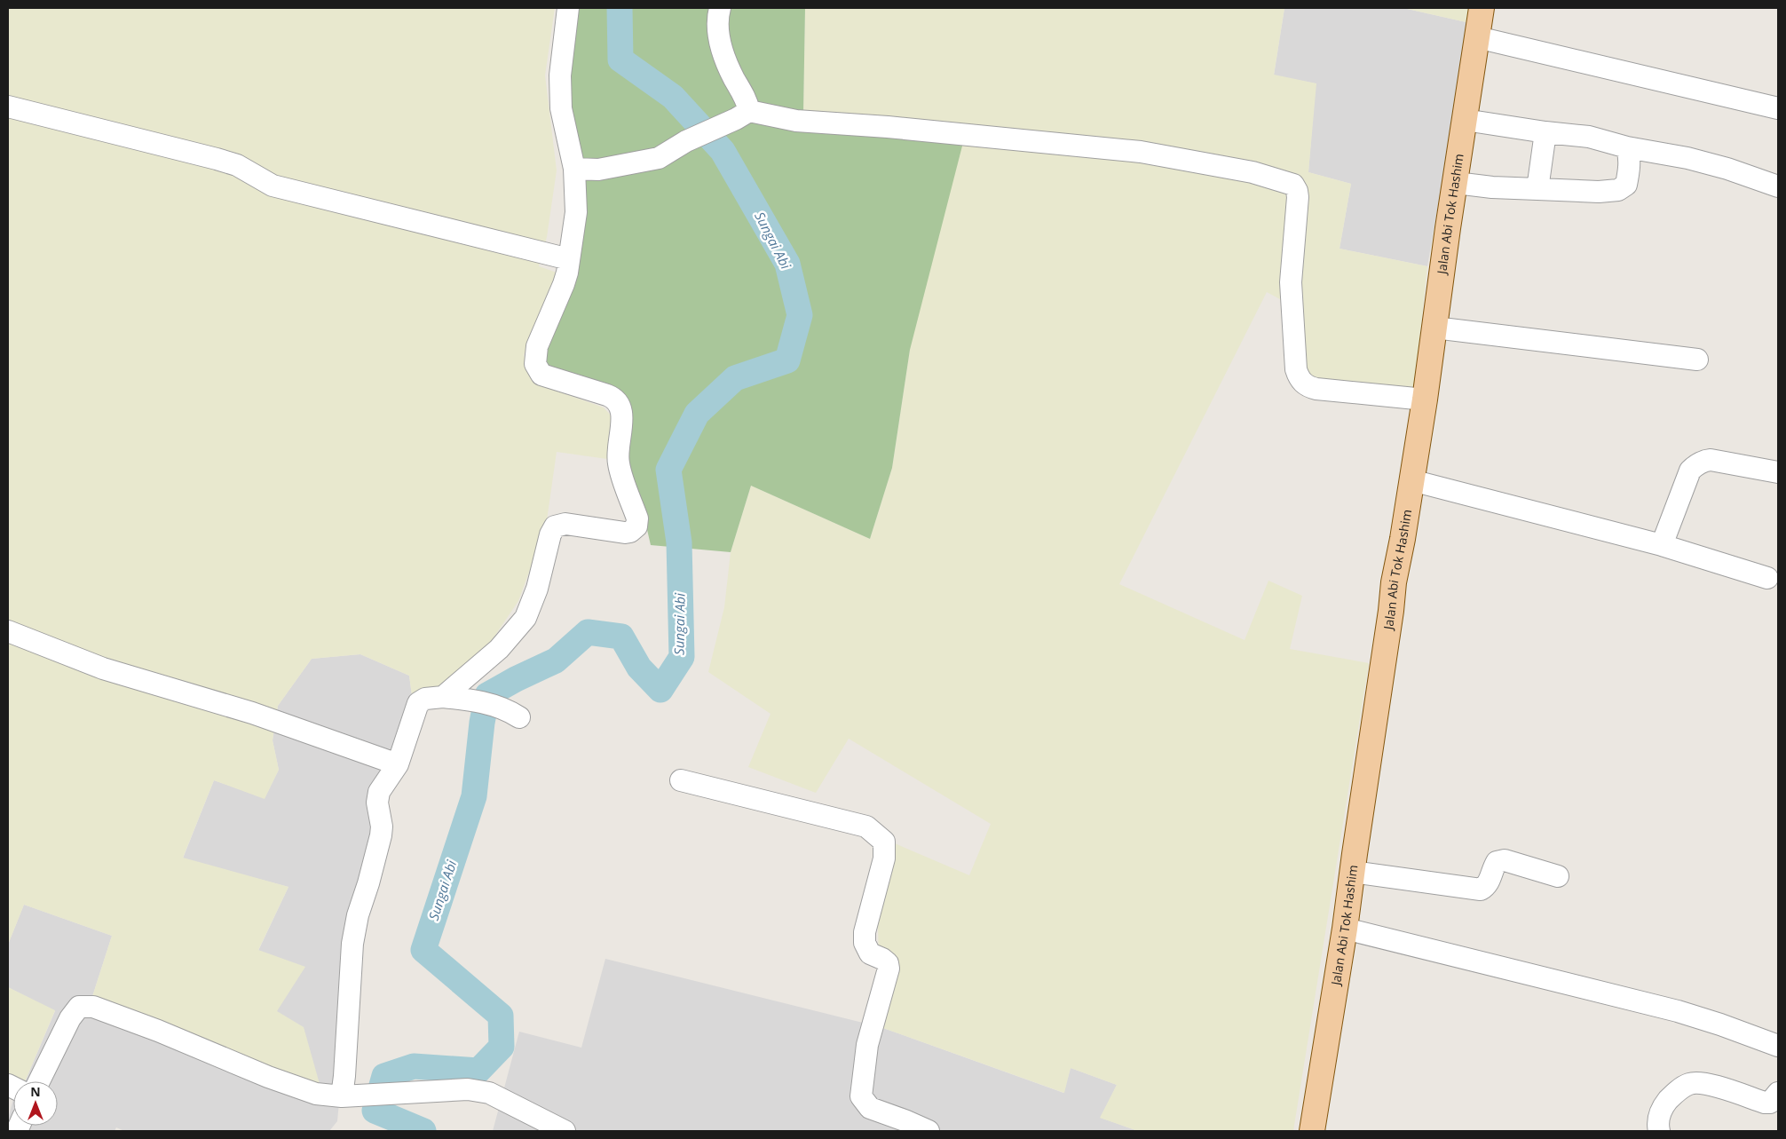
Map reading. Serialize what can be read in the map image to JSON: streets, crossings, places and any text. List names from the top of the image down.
{
  "streets": {
    "main road": ["Jalan Abi Tok Hashim"]
  },
  "water": ["Sungai Abi"],
  "north": "top"
}
